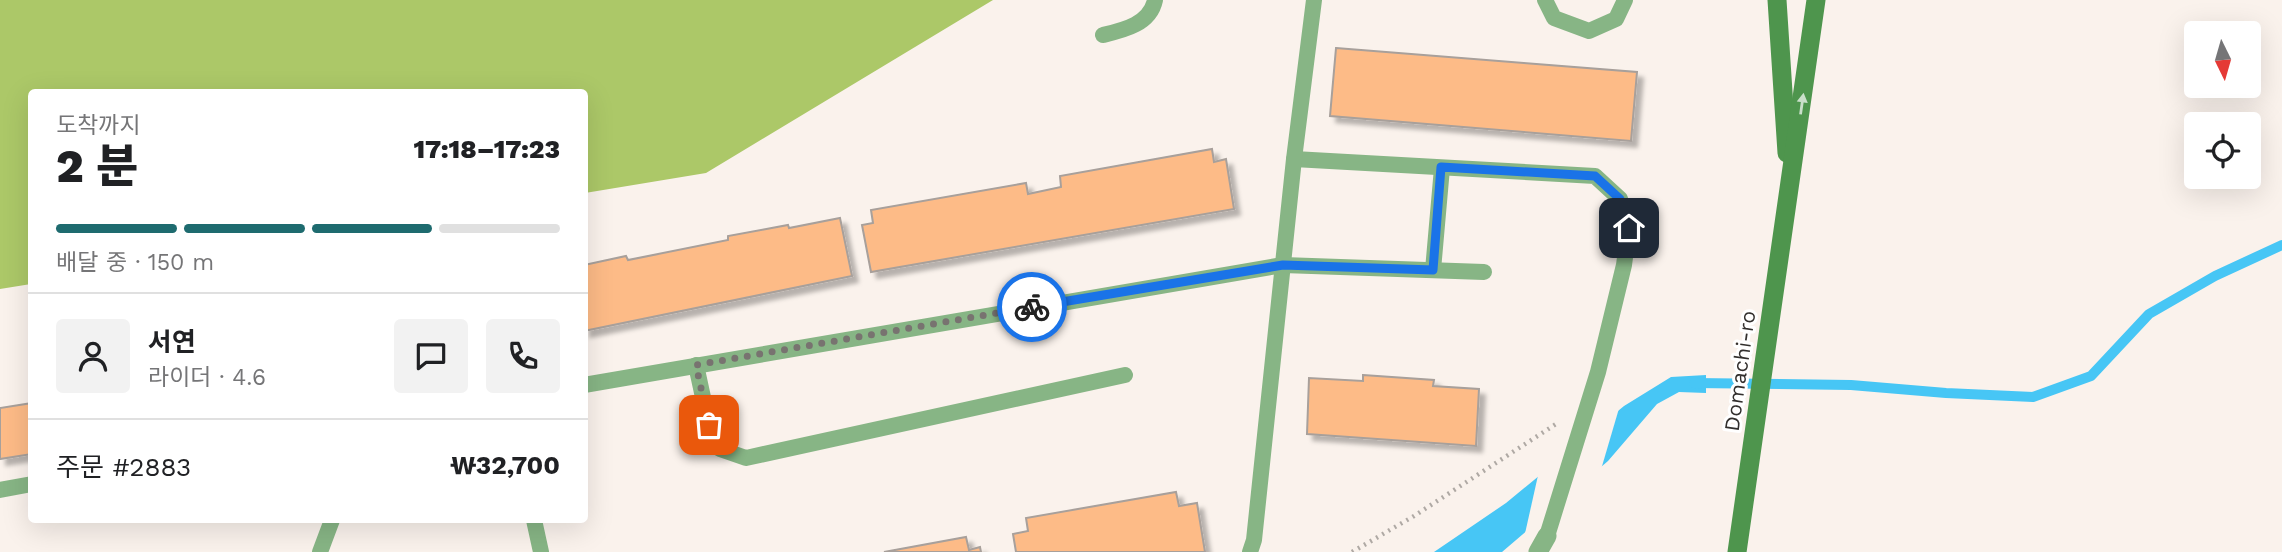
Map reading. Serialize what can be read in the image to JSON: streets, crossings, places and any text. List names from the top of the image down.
{
  "streets": {
    "main road": ["Domachi-ro"]
  },
  "north": "bottom",
  "page": {
    "heading": ["2 분", "도착까지", "17:18–17:23"],
    "panel": [
      "서연",
      "라이더 · 4.6",
      "주문 #2883",
      "₩32,700"
    ],
    "bar": "배달 중 · 150 m"
  }
}
